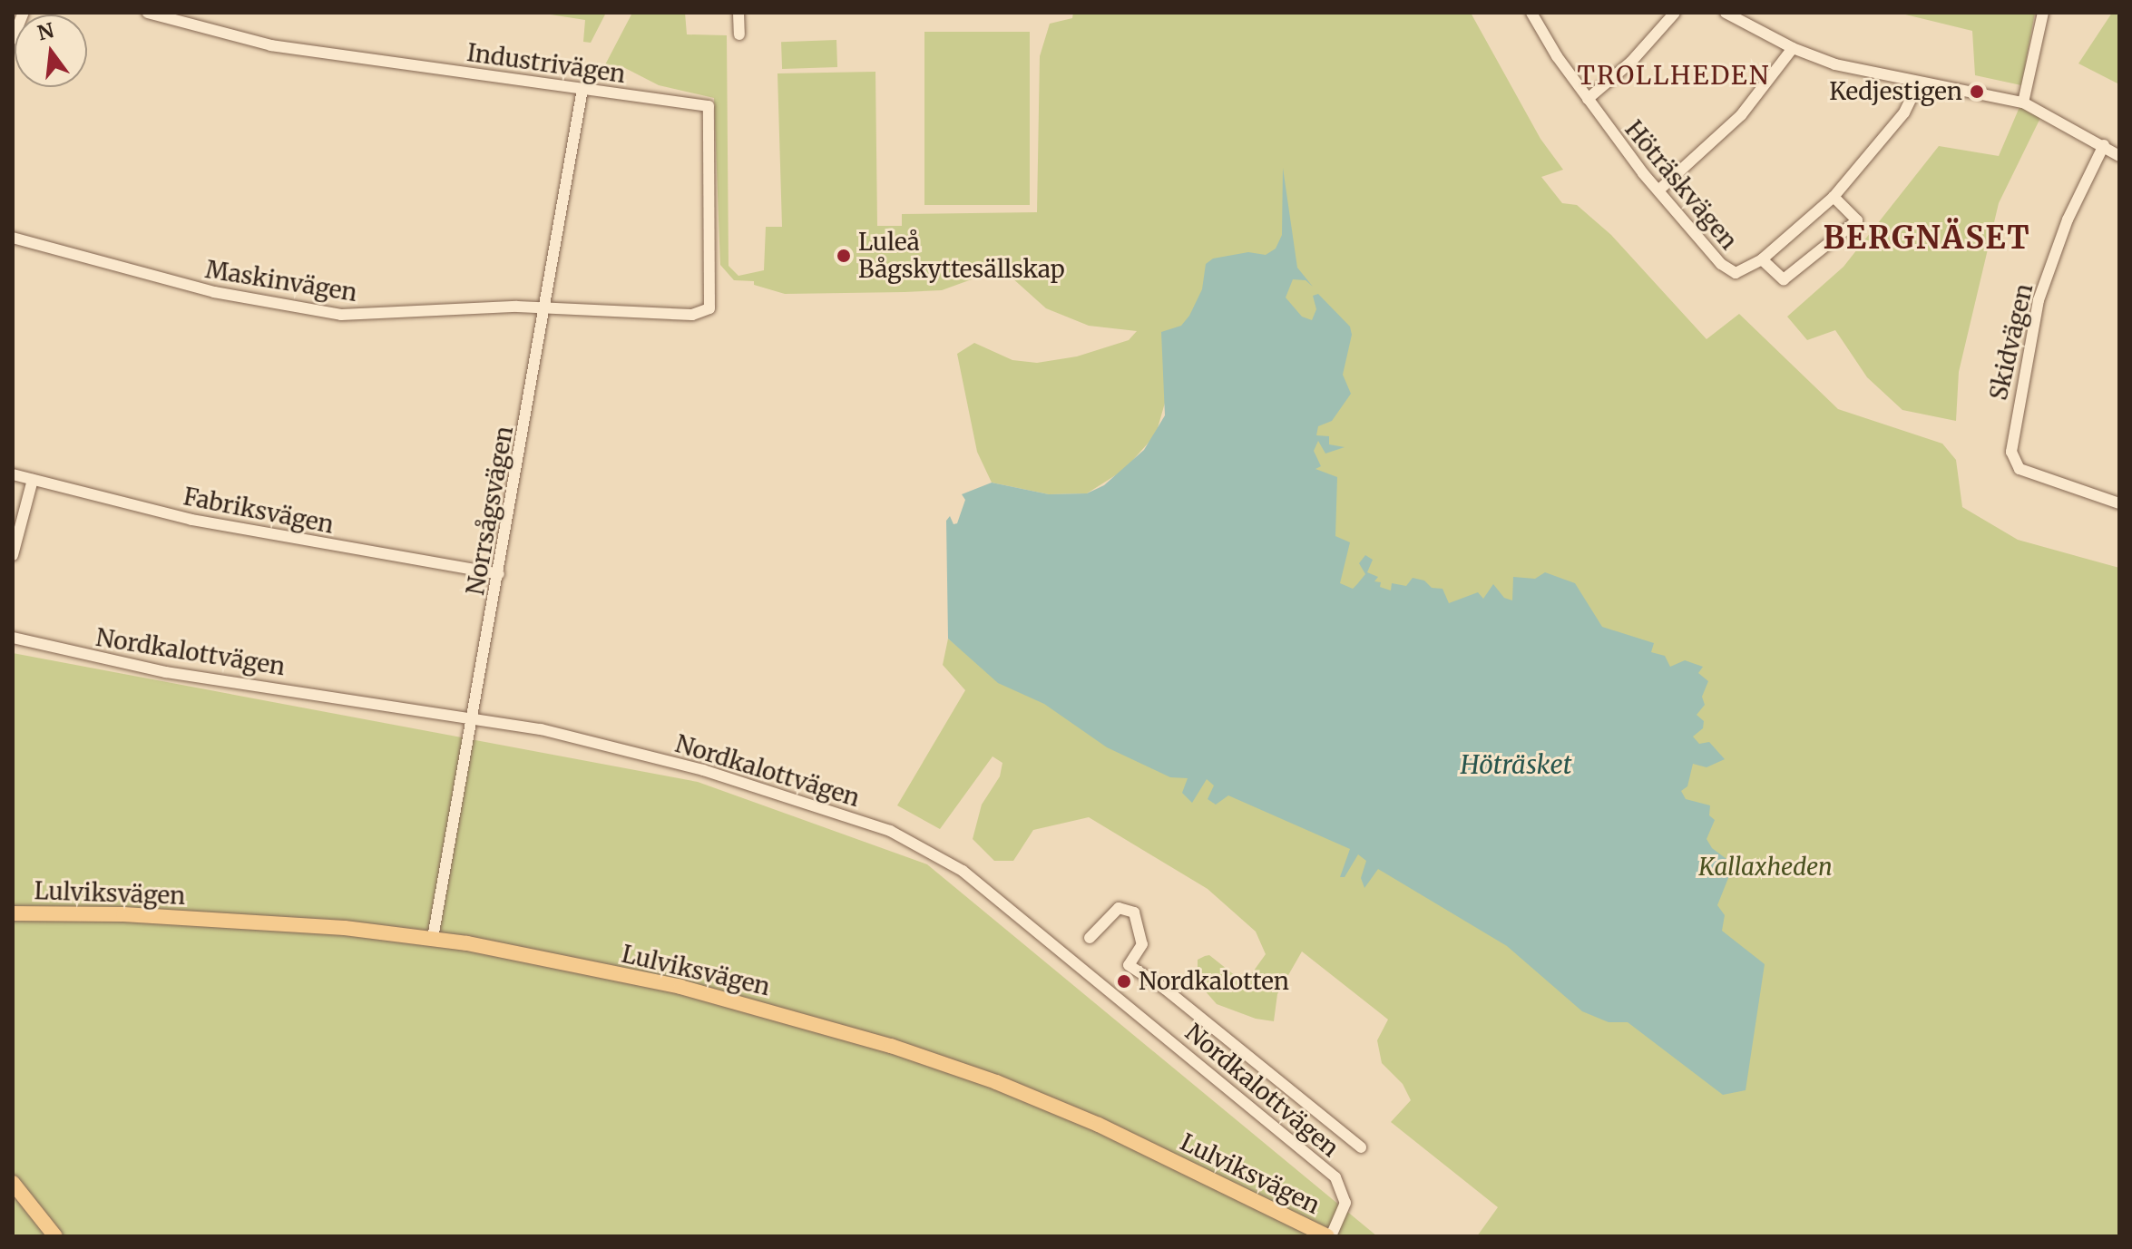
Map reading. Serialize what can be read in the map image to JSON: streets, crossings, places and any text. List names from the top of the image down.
{
  "streets": {
    "main road": ["Lulviksvägen"],
    "street": [
      "Industrivägen",
      "Höträskvägen",
      "Maskinvägen",
      "Skidvägen",
      "Fabriksvägen",
      "Norrsågsvägen",
      "Nordkalottvägen"
    ]
  },
  "crossings": [
    ["Industrivägen", "Maskinvägen"],
    ["Industrivägen", "Norrsågsvägen"],
    ["Maskinvägen", "Norrsågsvägen"],
    ["Fabriksvägen", "Norrsågsvägen"],
    ["Norrsågsvägen", "Nordkalottvägen"],
    ["Norrsågsvägen", "Lulviksvägen"],
    ["Nordkalottvägen", "Lulviksvägen"]
  ],
  "districts": ["TROLLHEDEN", "BERGNÄSET"],
  "water": ["Höträsket"],
  "parks": ["Kallaxheden"],
  "places": ["Kedjestigen", "Luleå Bågskyttesällskap", "Nordkalotten"],
  "north": "top"
}
